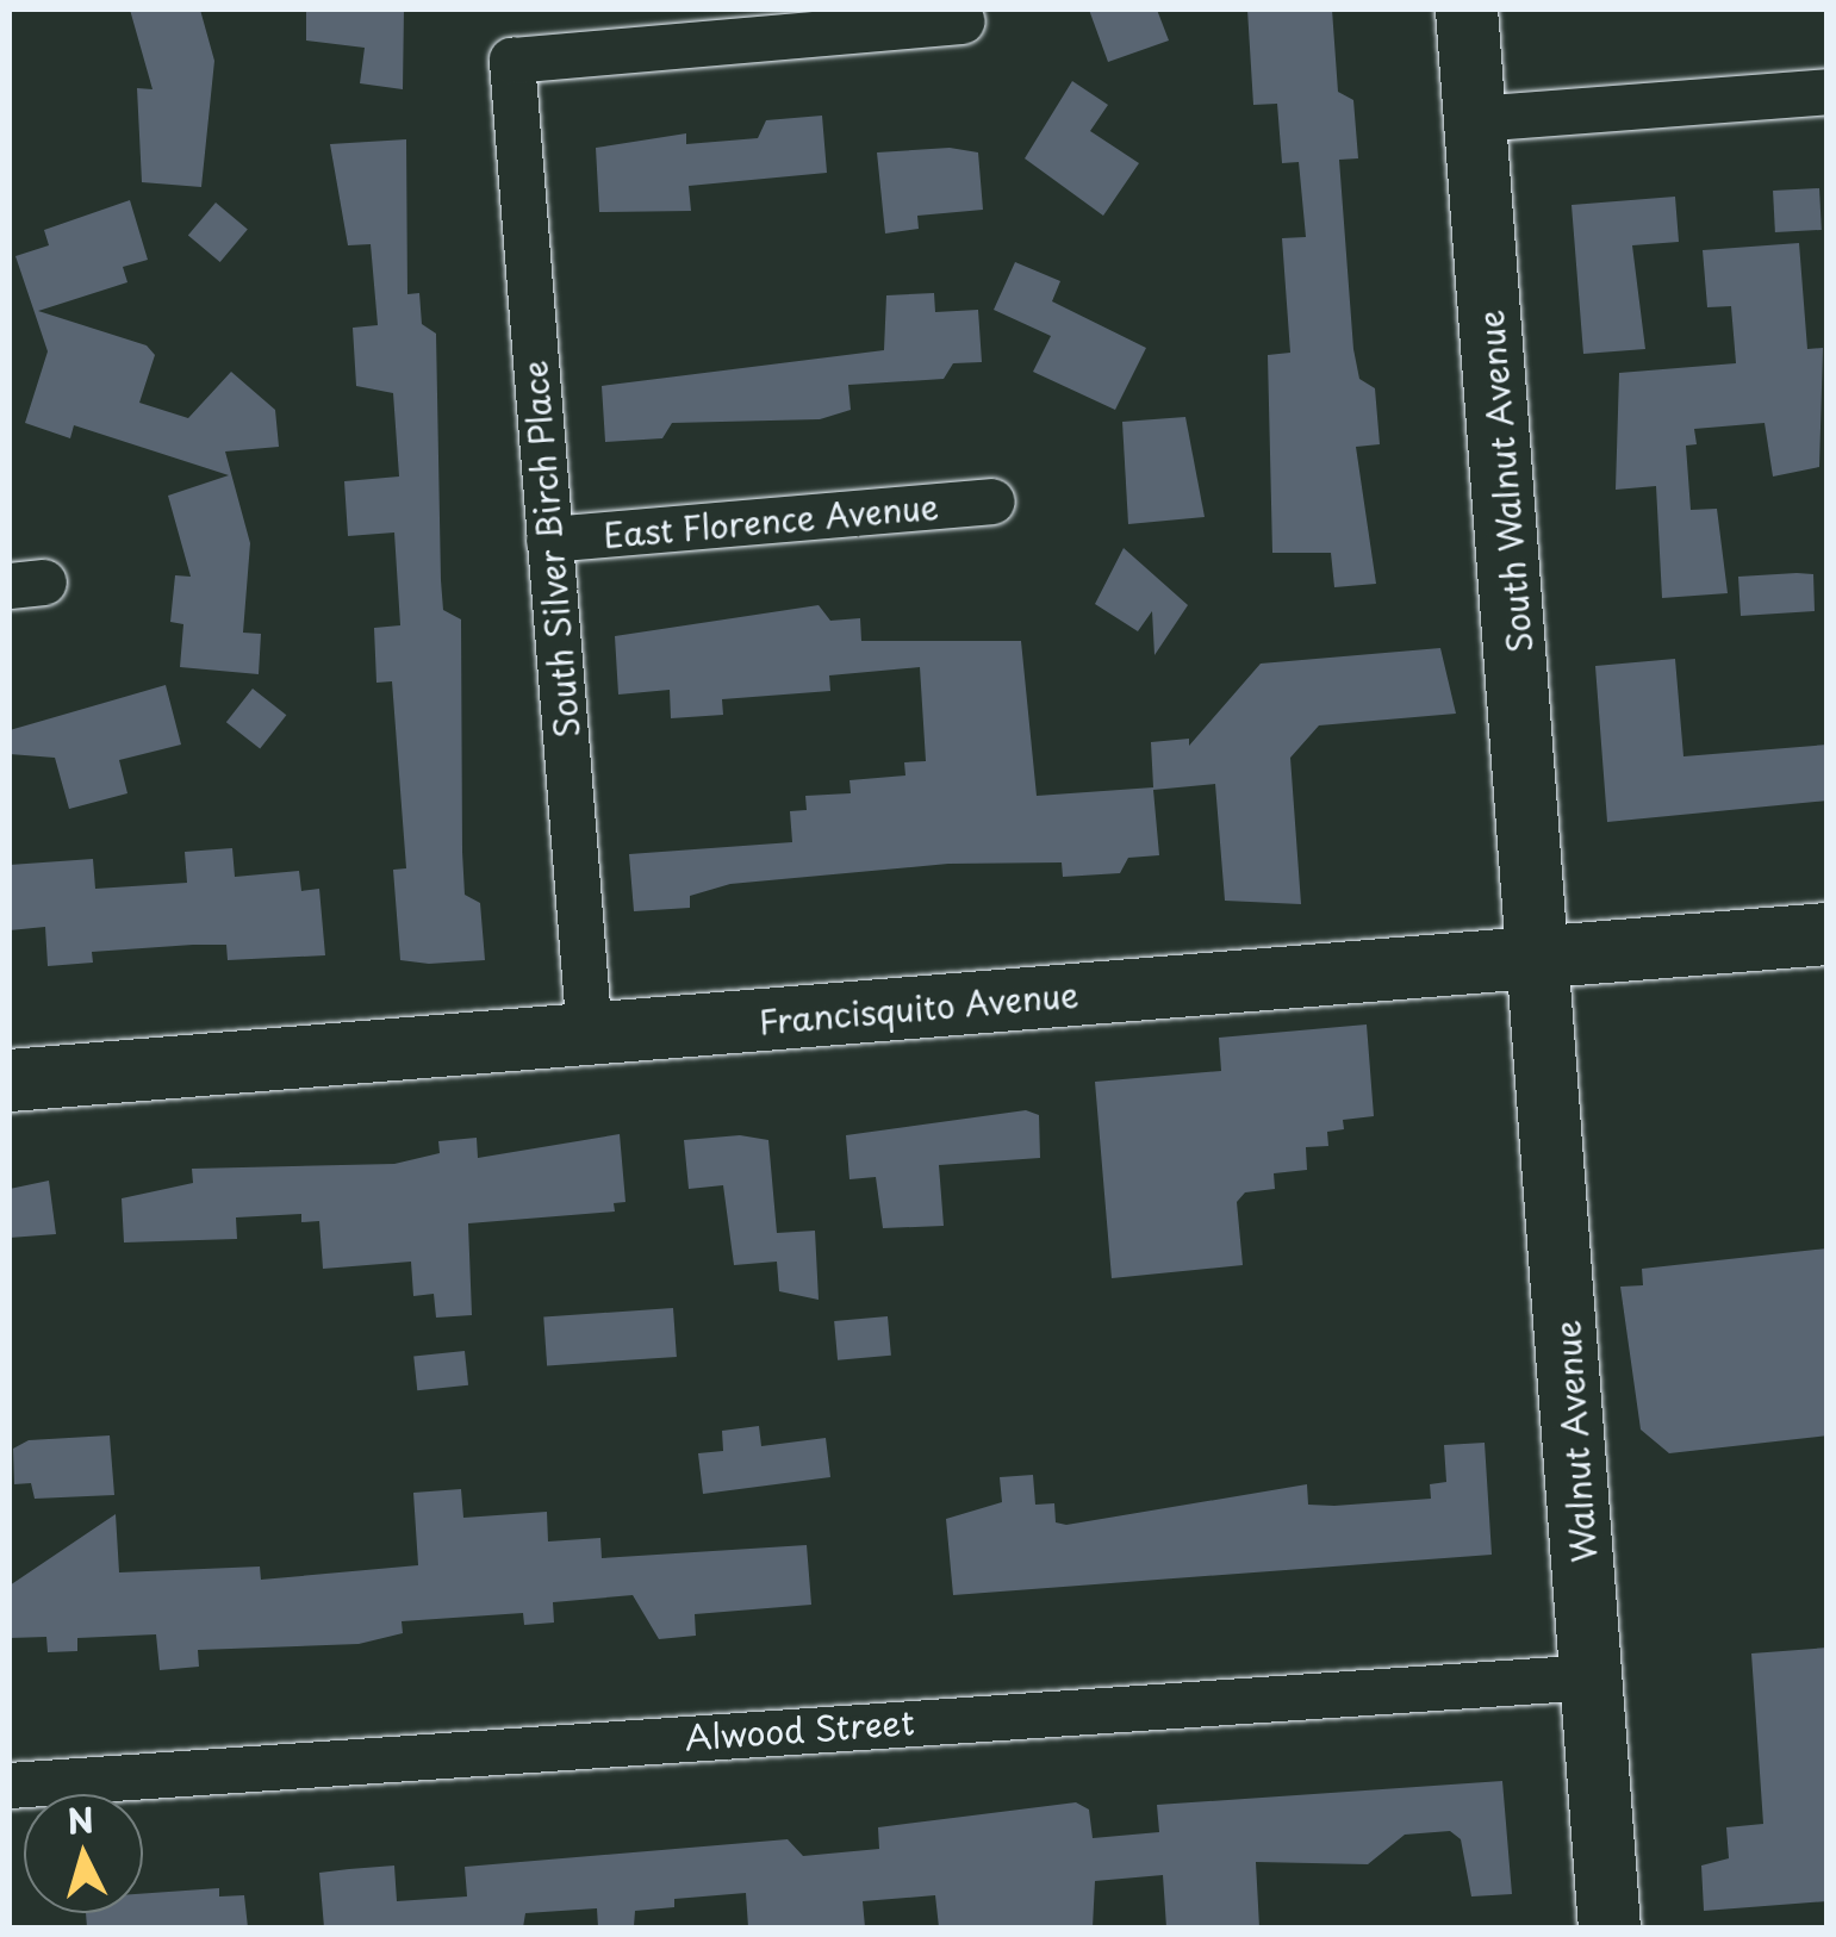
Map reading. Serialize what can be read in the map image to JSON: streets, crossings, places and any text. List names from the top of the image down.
{
  "streets": {
    "street": [
      "South Walnut Avenue",
      "East Florence Avenue",
      "South Silver Birch Place",
      "Francisquito Avenue",
      "Walnut Avenue",
      "Alwood Street"
    ]
  },
  "crossings": [
    ["South Walnut Avenue", "Francisquito Avenue"],
    ["South Walnut Avenue", "Walnut Avenue"],
    ["East Florence Avenue", "South Silver Birch Place"],
    ["South Silver Birch Place", "Francisquito Avenue"],
    ["Francisquito Avenue", "Walnut Avenue"],
    ["Walnut Avenue", "Alwood Street"]
  ],
  "north": "top"
}
